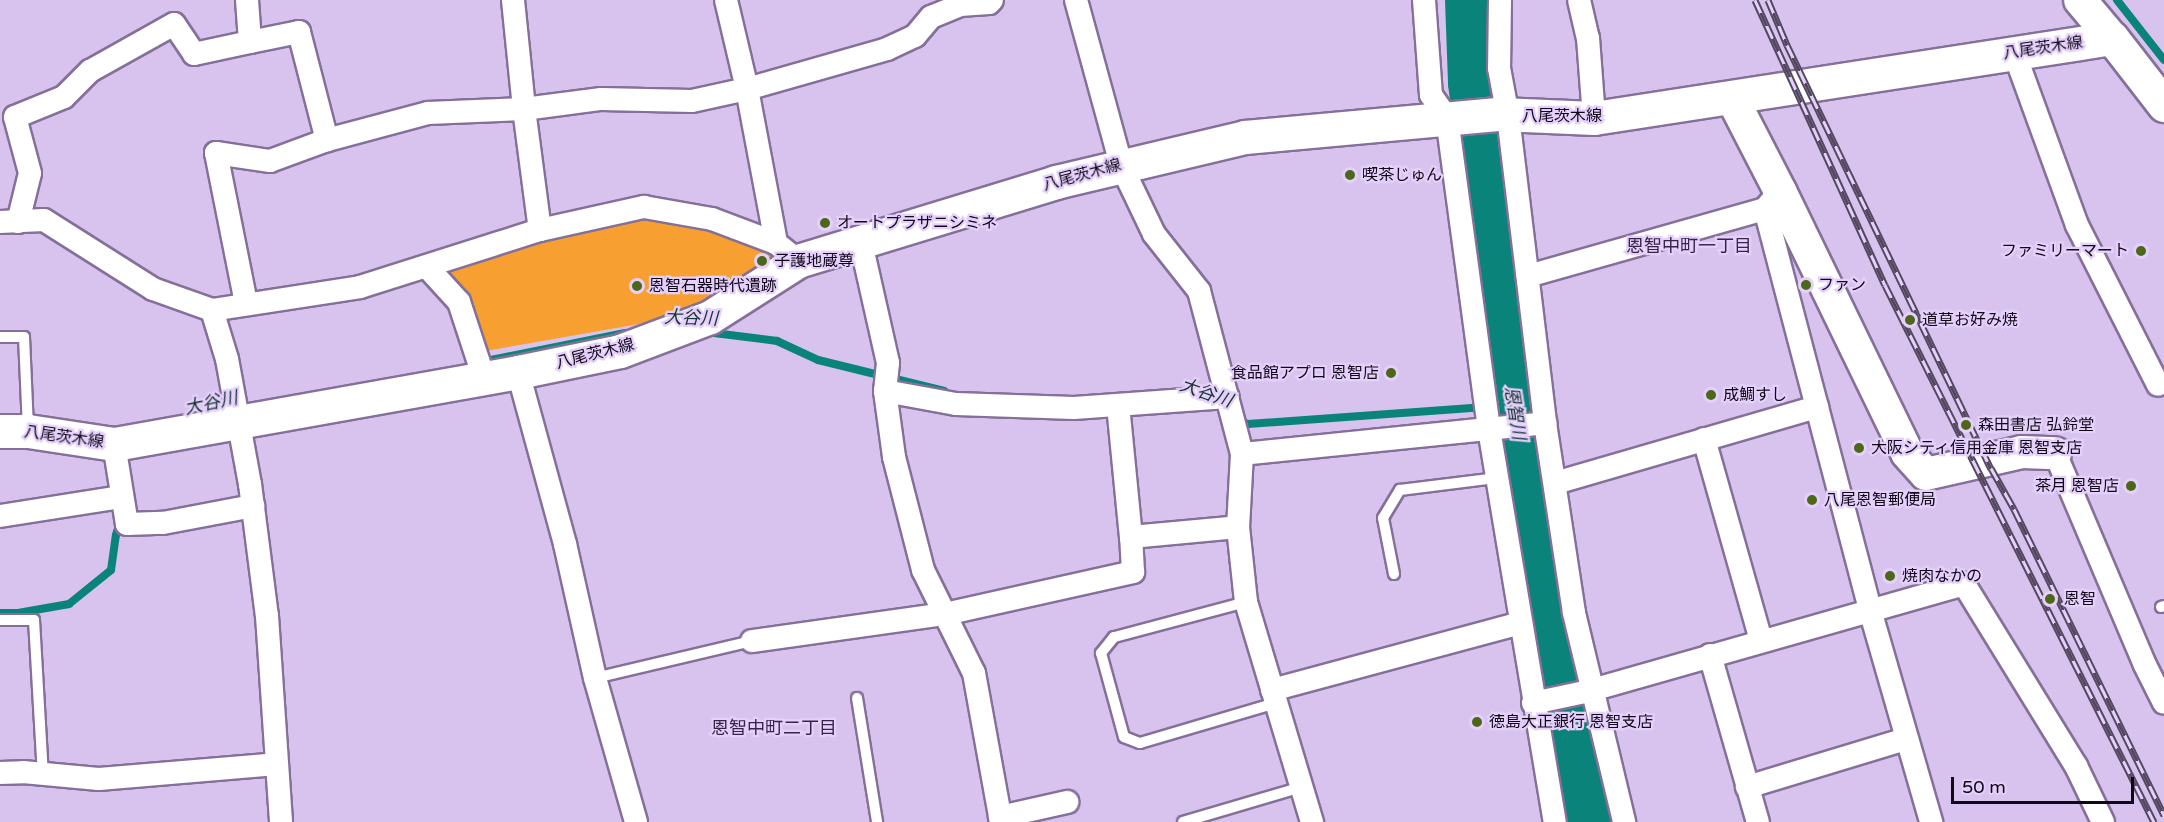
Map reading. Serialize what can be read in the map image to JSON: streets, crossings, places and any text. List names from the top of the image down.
{
  "streets": {
    "main road": ["八尾茨木線"]
  },
  "districts": ["恩智中町一丁目", "恩智中町二丁目"],
  "water": ["大谷川", "恩智川"],
  "places": [
    "喫茶じゅん",
    "オートプラザニシミネ",
    "ファミリーマート",
    "子護地蔵尊",
    "ファン",
    "恩智石器時代遺跡",
    "道草お好み焼",
    "食品館アプロ 恩智店",
    "成鯛すし",
    "森田書店 弘鈴堂",
    "大阪シティ信用金庫 恩智支店",
    "茶月 恩智店",
    "八尾恩智郵便局",
    "焼肉なかの",
    "恩智",
    "徳島大正銀行 恩智支店"
  ],
  "scale_bar": "50 m"
}
